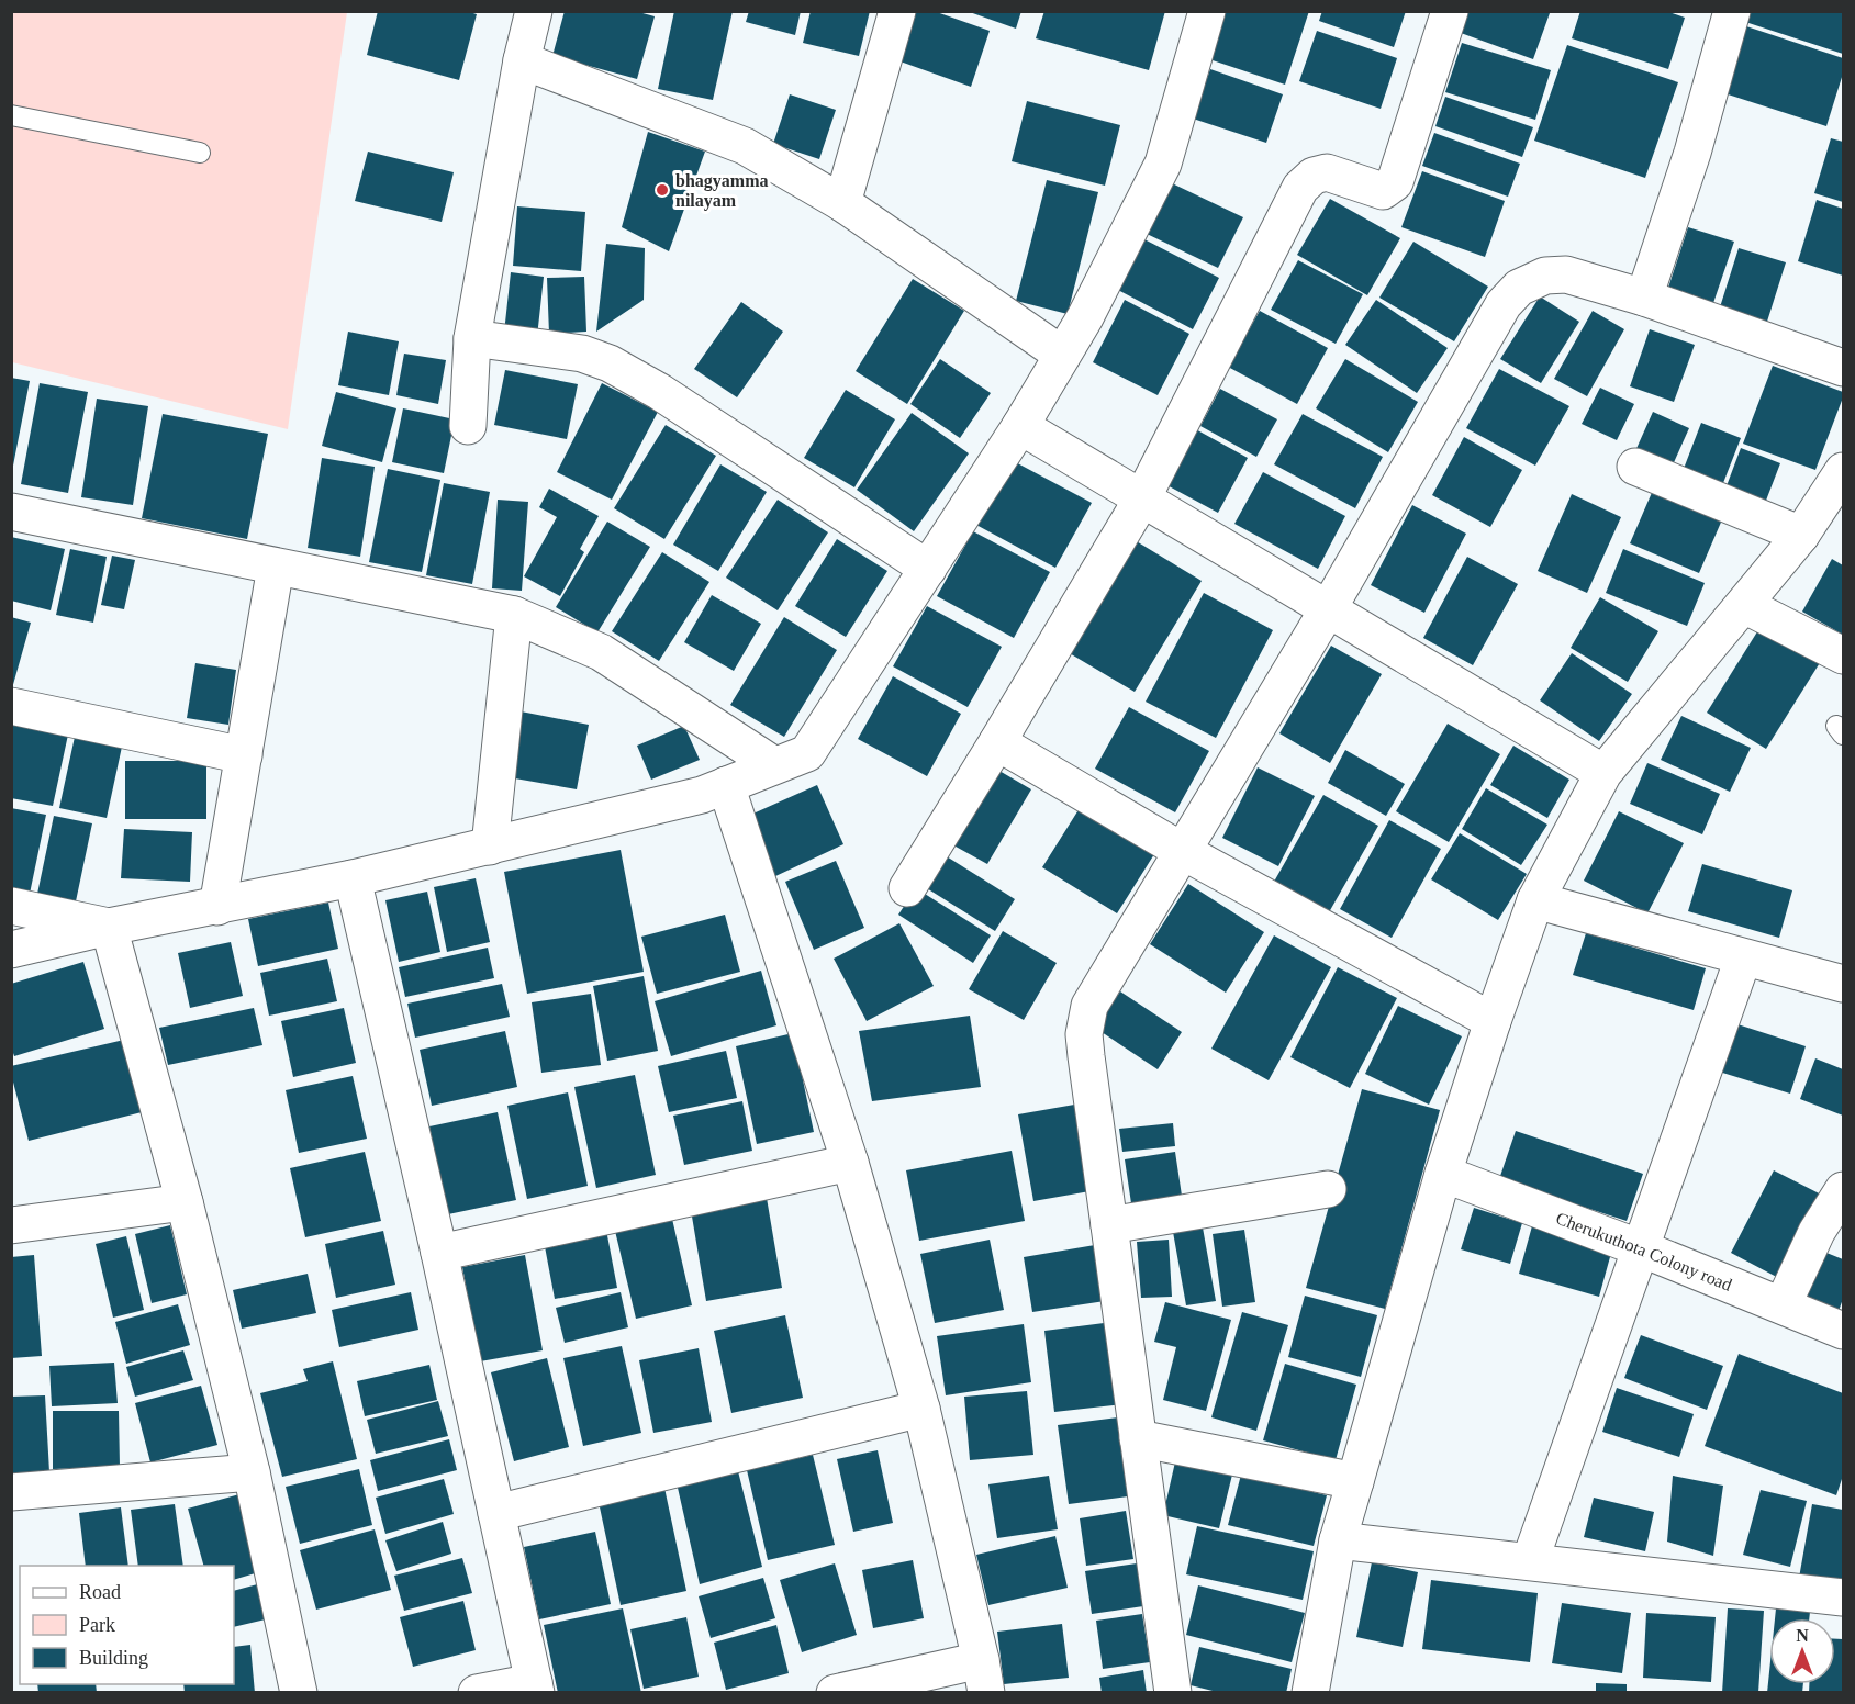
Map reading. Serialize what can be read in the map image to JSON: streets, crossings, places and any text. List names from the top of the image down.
{
  "streets": {
    "street": ["Cherukuthota Colony road"]
  },
  "places": ["bhagyamma nilayam"],
  "legend": ["Road", "Park", "Building"],
  "north": "top"
}
